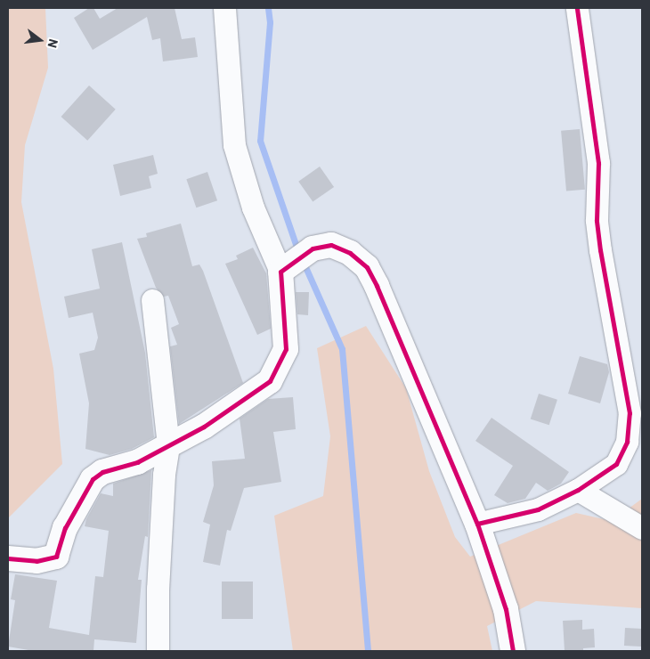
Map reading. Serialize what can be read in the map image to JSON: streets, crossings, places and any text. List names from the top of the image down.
{
  "north": "right"
}
